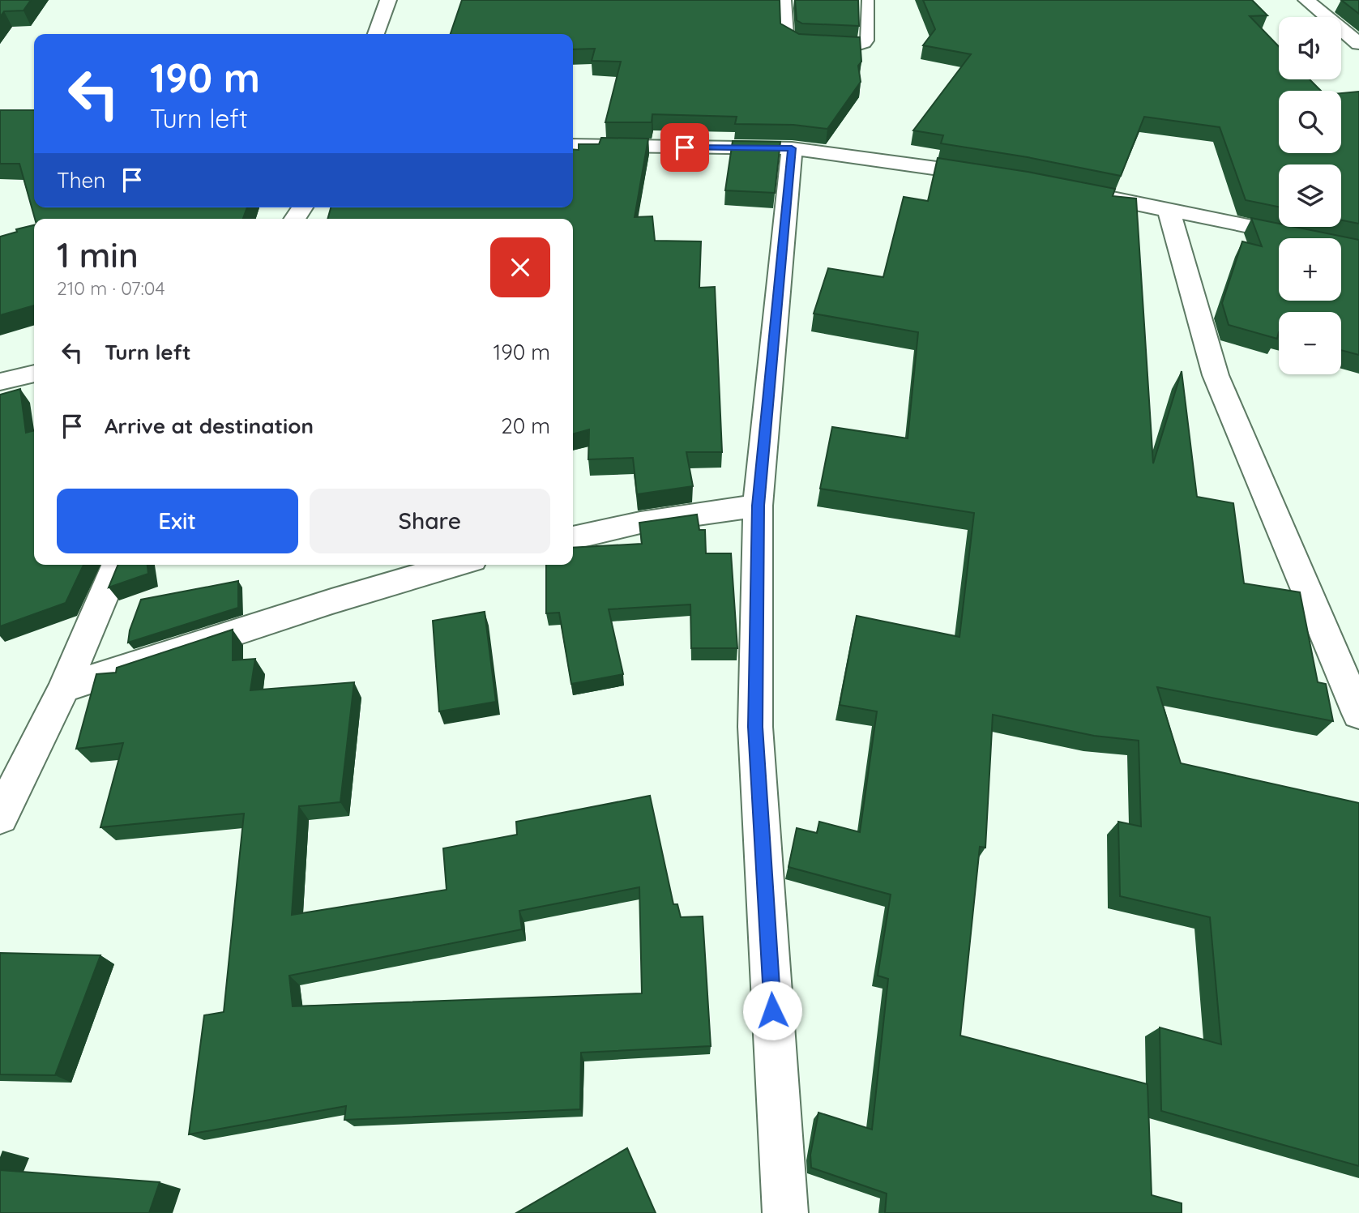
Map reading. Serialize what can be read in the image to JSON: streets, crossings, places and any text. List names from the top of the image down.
{
  "page": {
    "map_buttons": ["+", "−"],
    "turn": ["190 m", "Turn left"],
    "then": "Then",
    "heading": ["1 min", "210 m · 07:04"],
    "list": [
      {
        "name": "Turn left",
        "value": "190 m"
      },
      {
        "name": "Arrive at destination",
        "value": "20 m"
      }
    ],
    "buttons": ["Exit", "Share"]
  }
}
